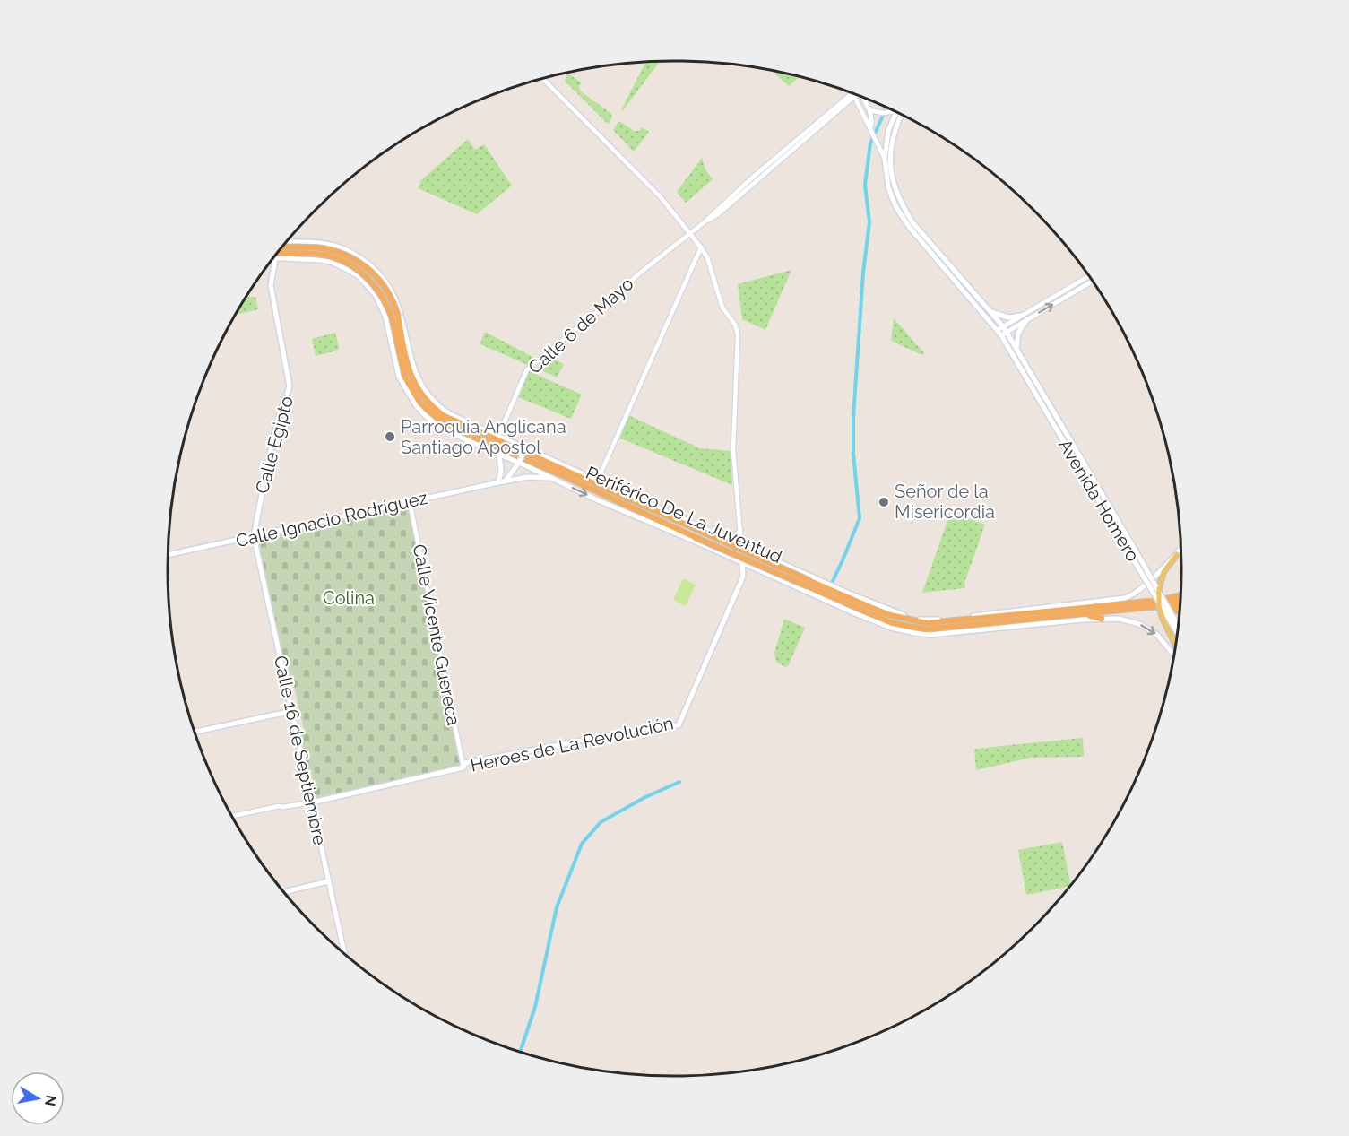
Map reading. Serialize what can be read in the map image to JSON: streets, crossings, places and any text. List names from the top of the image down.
{
  "streets": {
    "highway": ["Periférico De La Juventud"],
    "main road": [
      "Calle Egipto",
      "Avenida Homero",
      "Calle Ignacio Rodríguez",
      "Heroes de La Revolución",
      "Calle 16 de Septiembre"
    ],
    "street": ["Calle 6 de Mayo", "Calle Vicente Guereca"]
  },
  "crossings": [
    ["Calle Egipto", "Calle Ignacio Rodríguez"],
    ["Calle Egipto", "Calle 16 de Septiembre"],
    ["Calle Ignacio Rodríguez", "Calle Vicente Guereca"],
    ["Calle Ignacio Rodríguez", "Calle 16 de Septiembre"],
    ["Calle Vicente Guereca", "Heroes de La Revolución"],
    ["Heroes de La Revolución", "Calle 16 de Septiembre"]
  ],
  "parks": ["Colina"],
  "places": ["Parroquia Anglicana Santiago Apostol", "Señor de la Misericordia"],
  "north": "right"
}
